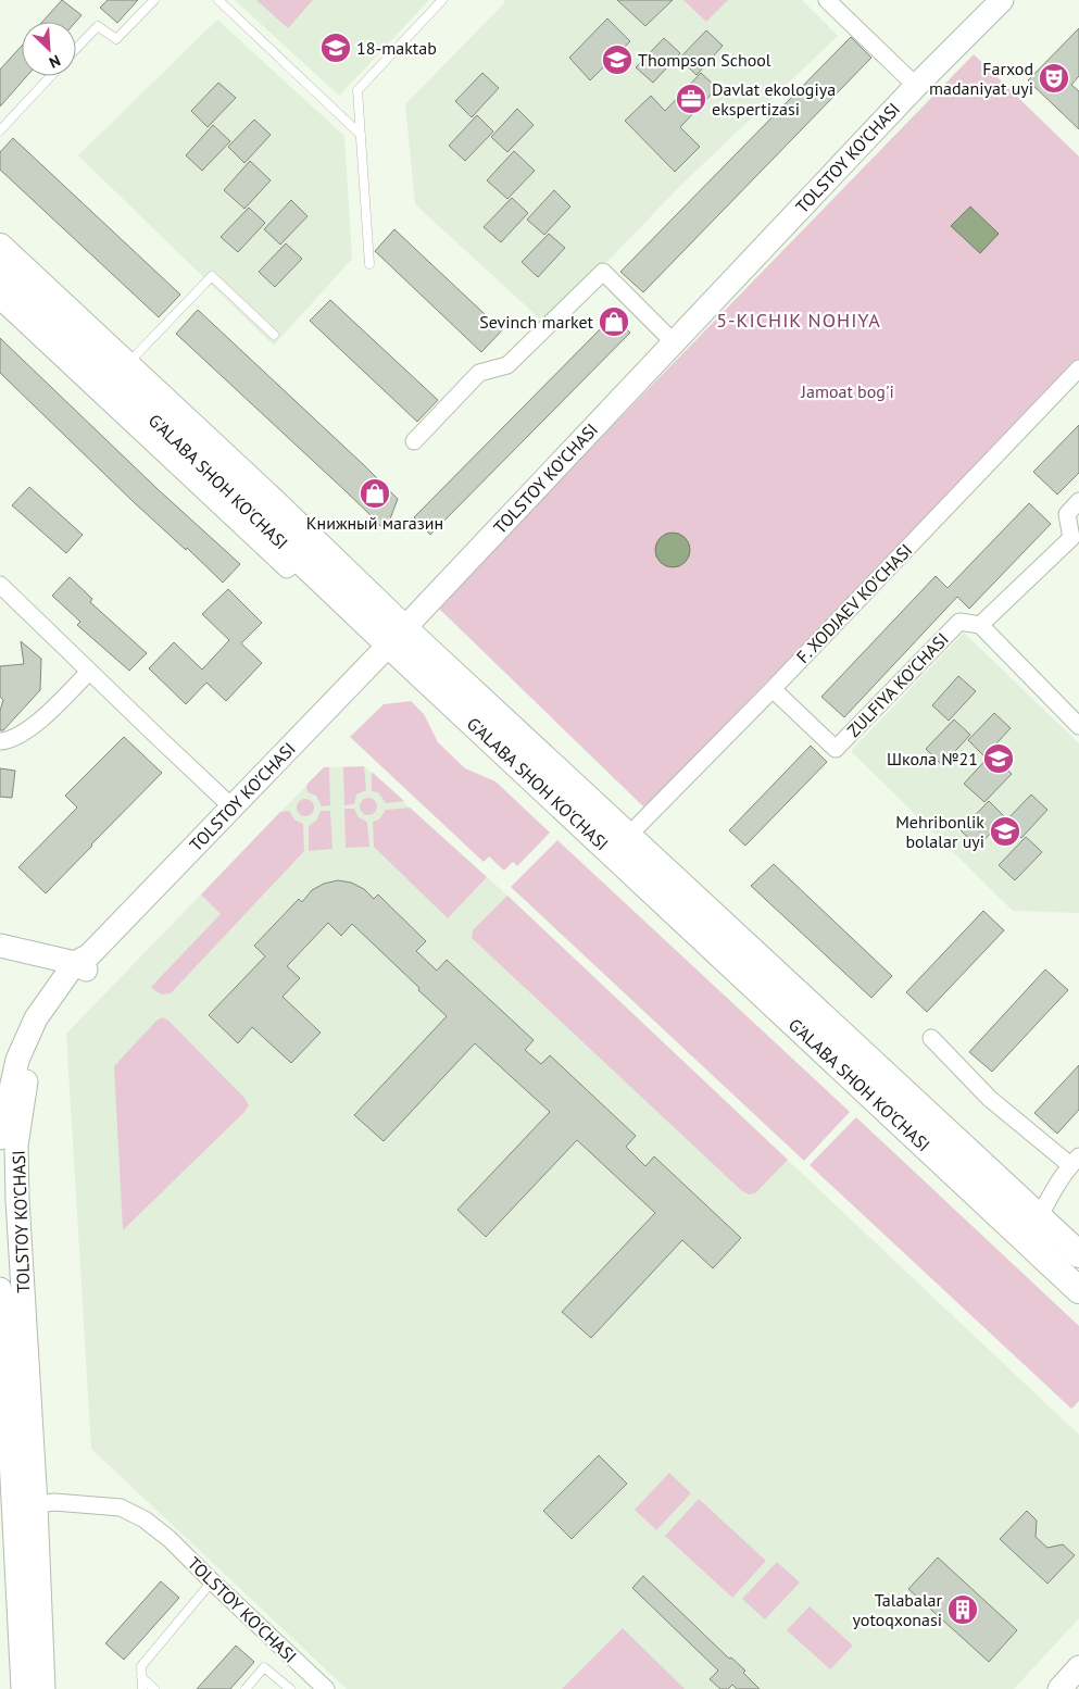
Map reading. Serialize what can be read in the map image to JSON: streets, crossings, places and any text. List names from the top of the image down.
{
  "streets": {
    "main road": ["TOLSTOY KO'CHASI", "G'ALABA SHOH KO'CHASI"],
    "street": ["F. XODJAEV KO'CHASI", "ZULFIYA KO'CHASI"]
  },
  "crossings": [
    ["TOLSTOY KO'CHASI", "G'ALABA SHOH KO'CHASI"],
    ["G'ALABA SHOH KO'CHASI", "F. XODJAEV KO'CHASI"],
    ["F. XODJAEV KO'CHASI", "ZULFIYA KO'CHASI"]
  ],
  "districts": ["5-KICHIK NOHIYA"],
  "parks": ["Jamoat bog'i"],
  "places": {
    "school or university": [
      "18-maktab",
      "Thompson School",
      "Школа №21",
      "Mehribonlik bolalar uyi"
    ],
    "theatre": ["Farxod madaniyat uyi"],
    "office": ["Davlat ekologiya ekspertizasi"],
    "shop": ["Sevinch market", "Книжный магазин"],
    "building": ["Talabalar yotoqxonasi"]
  },
  "north": "bottom right"
}
